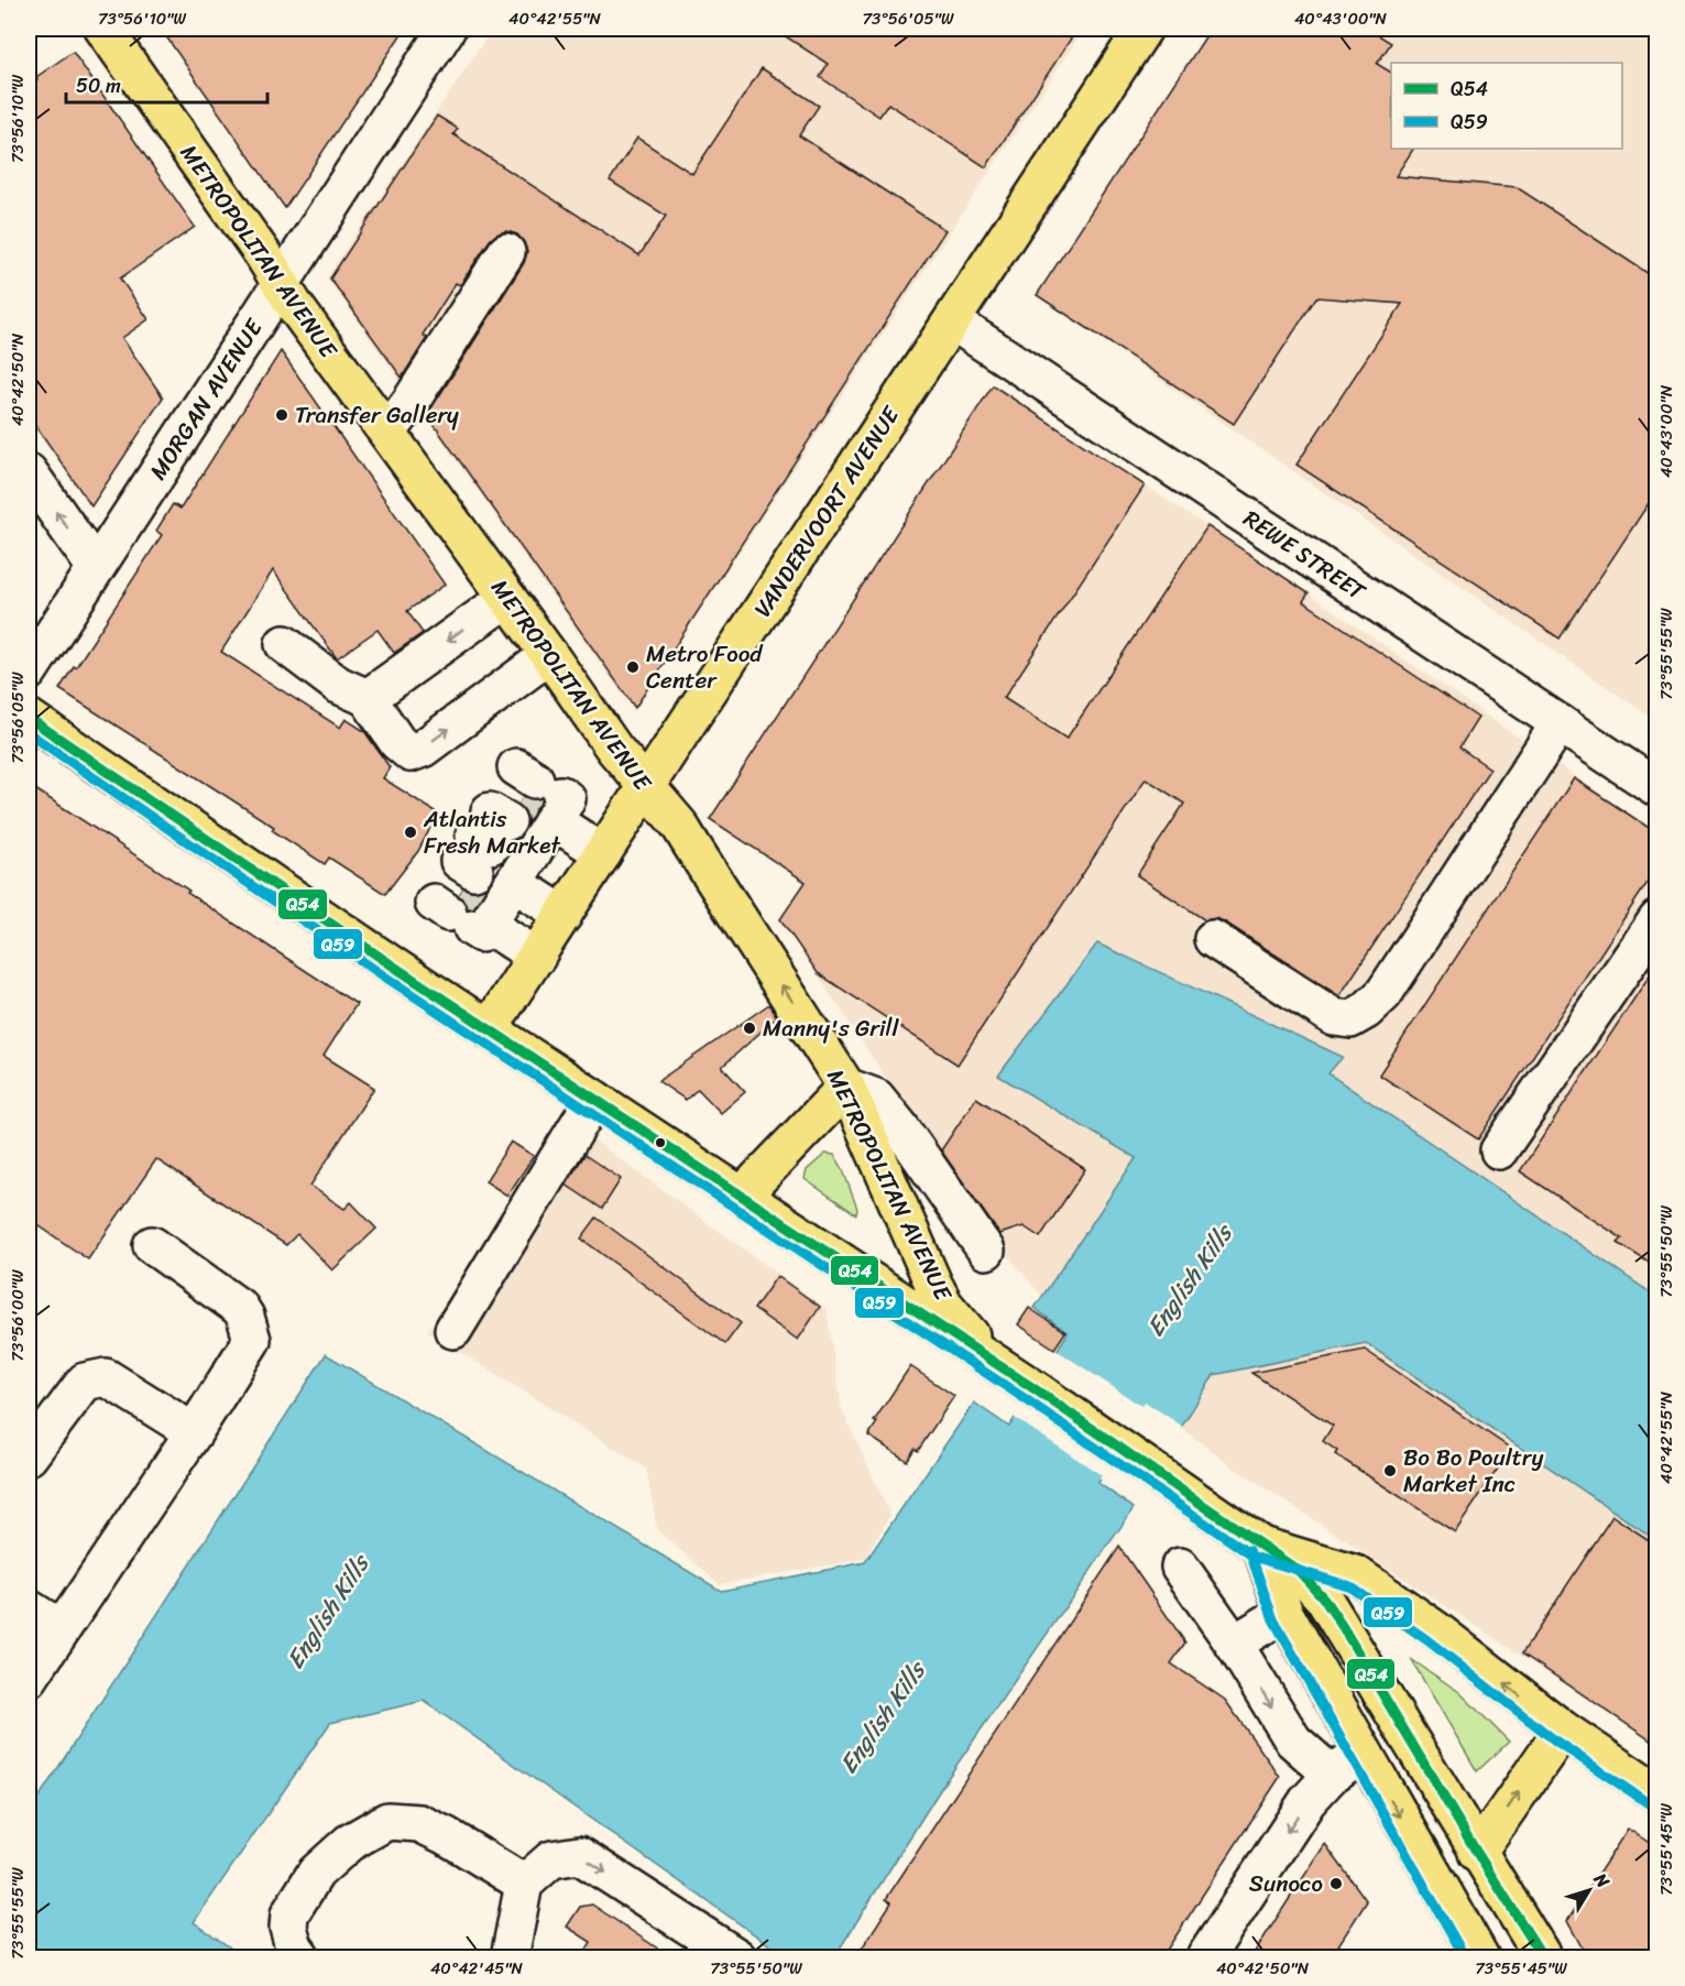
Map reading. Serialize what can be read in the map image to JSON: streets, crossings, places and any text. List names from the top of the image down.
{
  "streets": {
    "main road": ["METROPOLITAN AVENUE", "VANDERVOORT AVENUE"],
    "street": ["MORGAN AVENUE", "REWE STREET"]
  },
  "crossings": [
    ["METROPOLITAN AVENUE", "MORGAN AVENUE"],
    ["METROPOLITAN AVENUE", "VANDERVOORT AVENUE"],
    ["VANDERVOORT AVENUE", "REWE STREET"]
  ],
  "water": ["English Kills"],
  "places": [
    "Transfer Gallery",
    "Metro Food Center",
    "Atlantis Fresh Market",
    "Manny's Grill",
    "Bo Bo Poultry Market Inc",
    "Sunoco"
  ],
  "lines": ["transit line Q54", "transit line Q59"],
  "legend": ["Q54", "Q59"],
  "scale_bar": "50 m",
  "north": "top right",
  "coordinates": [
    "73°56'10\"W",
    "40°42'55\"N",
    "73°56'05\"W",
    "40°43'00\"N",
    "40°42'50\"N",
    "73°55'55\"W",
    "73°55'50\"W",
    "73°56'00\"W",
    "73°55'45\"W",
    "40°42'45\"N"
  ]
}
